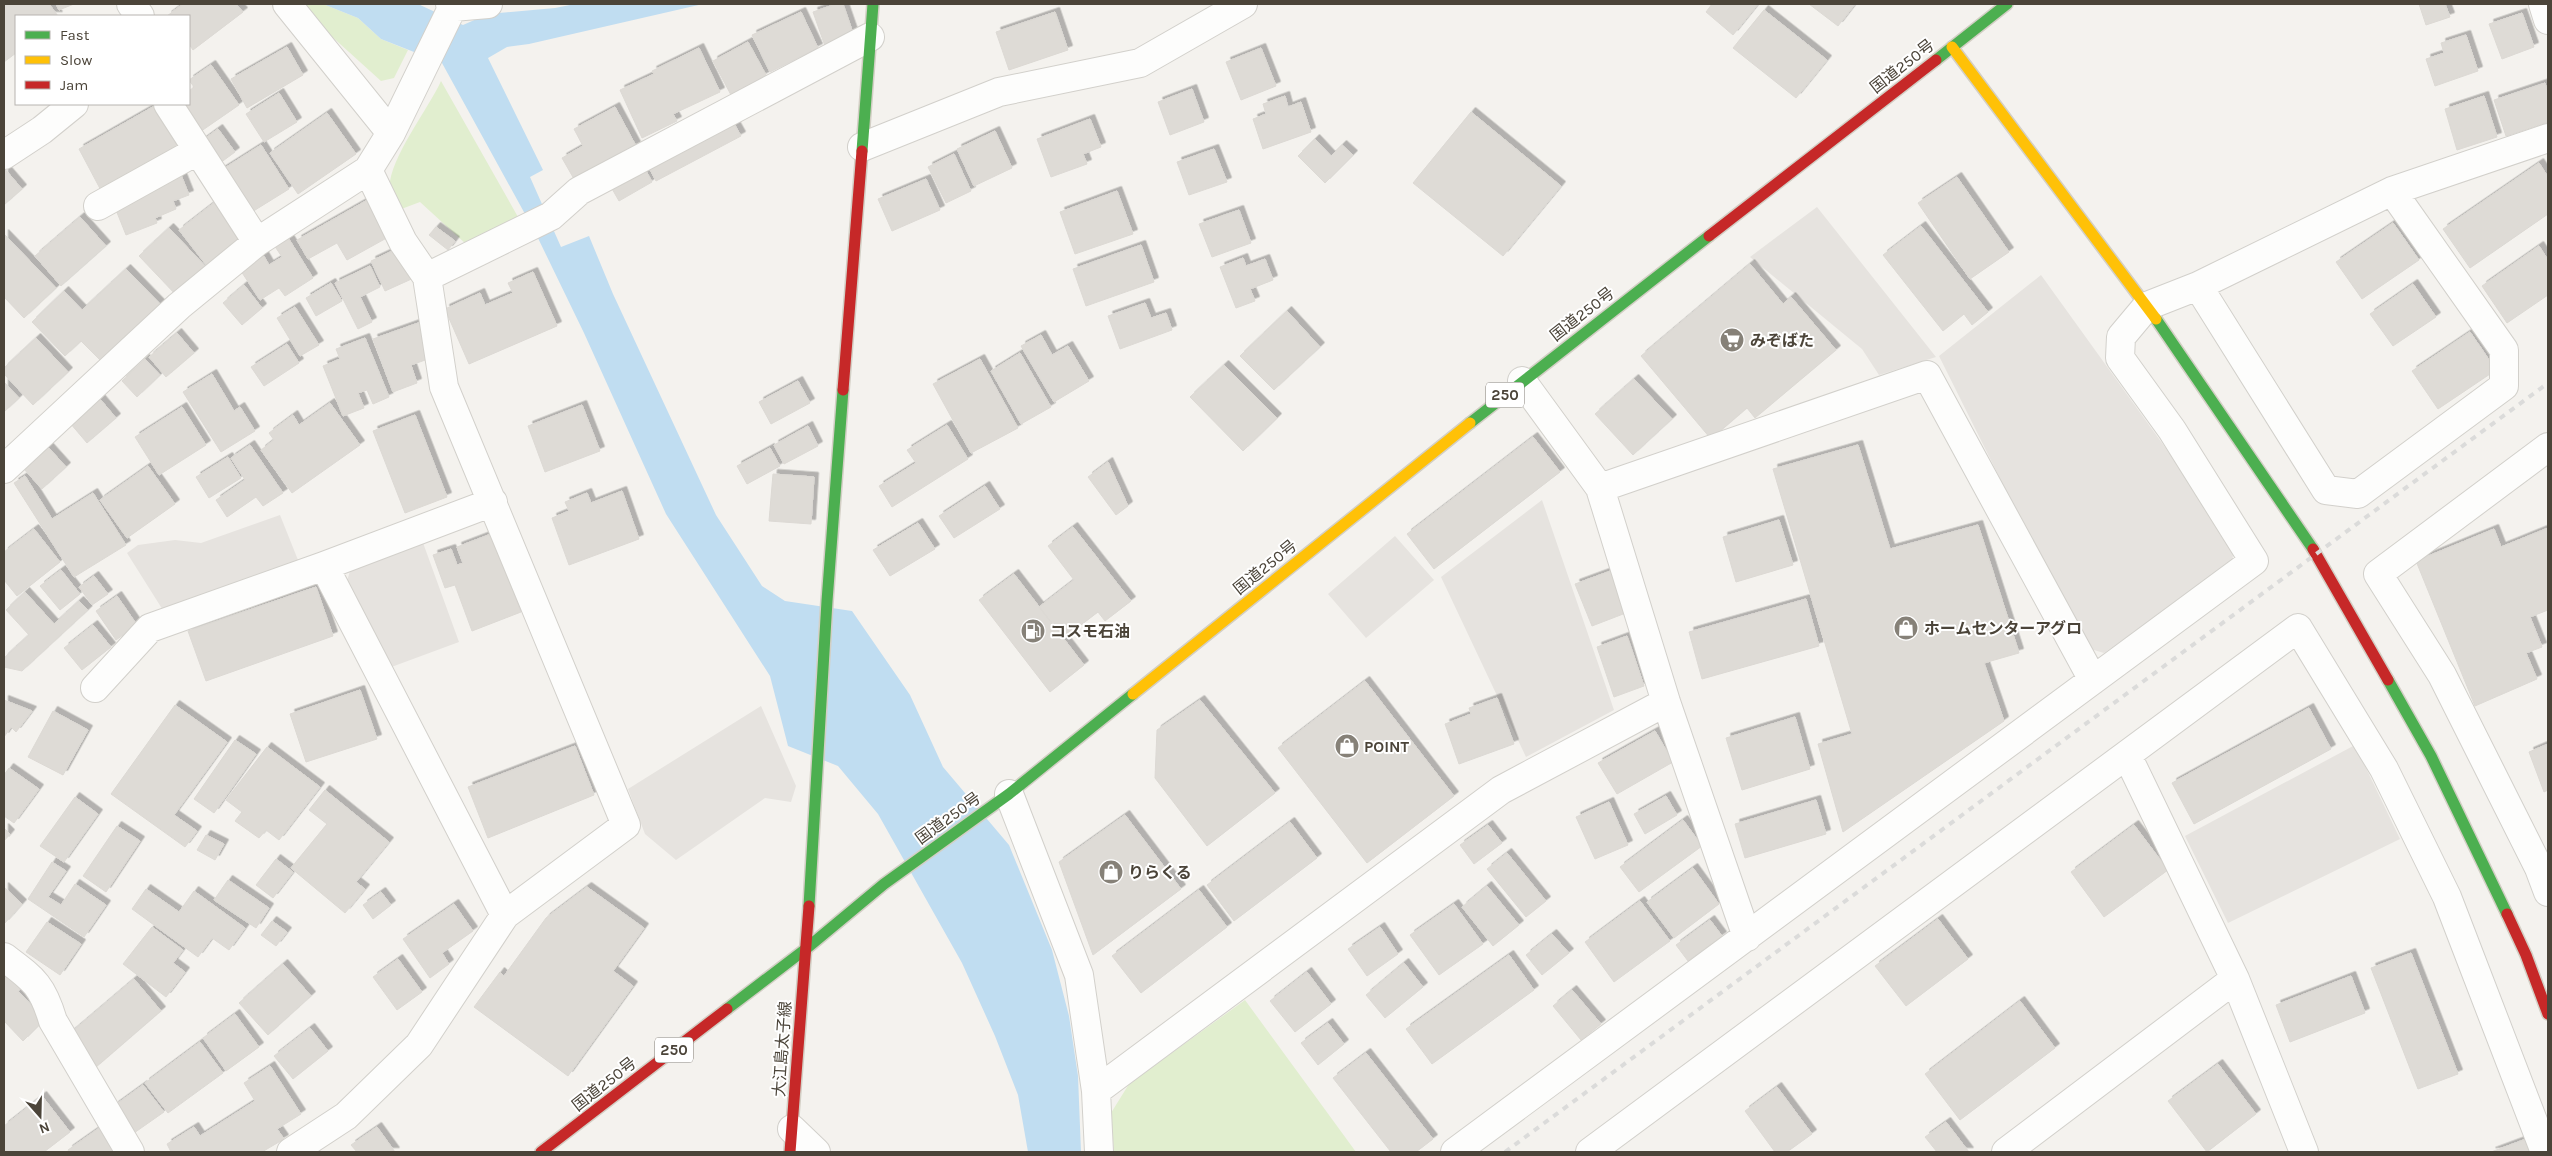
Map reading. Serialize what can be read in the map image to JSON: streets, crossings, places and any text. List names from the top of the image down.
{
  "streets": {
    "main road": ["国道250号", "250", "大江島太子線"]
  },
  "crossings": [
    ["国道250号", "大江島太子線"]
  ],
  "places": {
    "supermarket": ["みぞばた"],
    "shop": ["ホームセンターアグロ", "POINT", "りらくる"],
    "fuel station": ["コスモ石油"]
  },
  "legend": ["Fast", "Slow", "Jam"],
  "north": "bottom"
}
